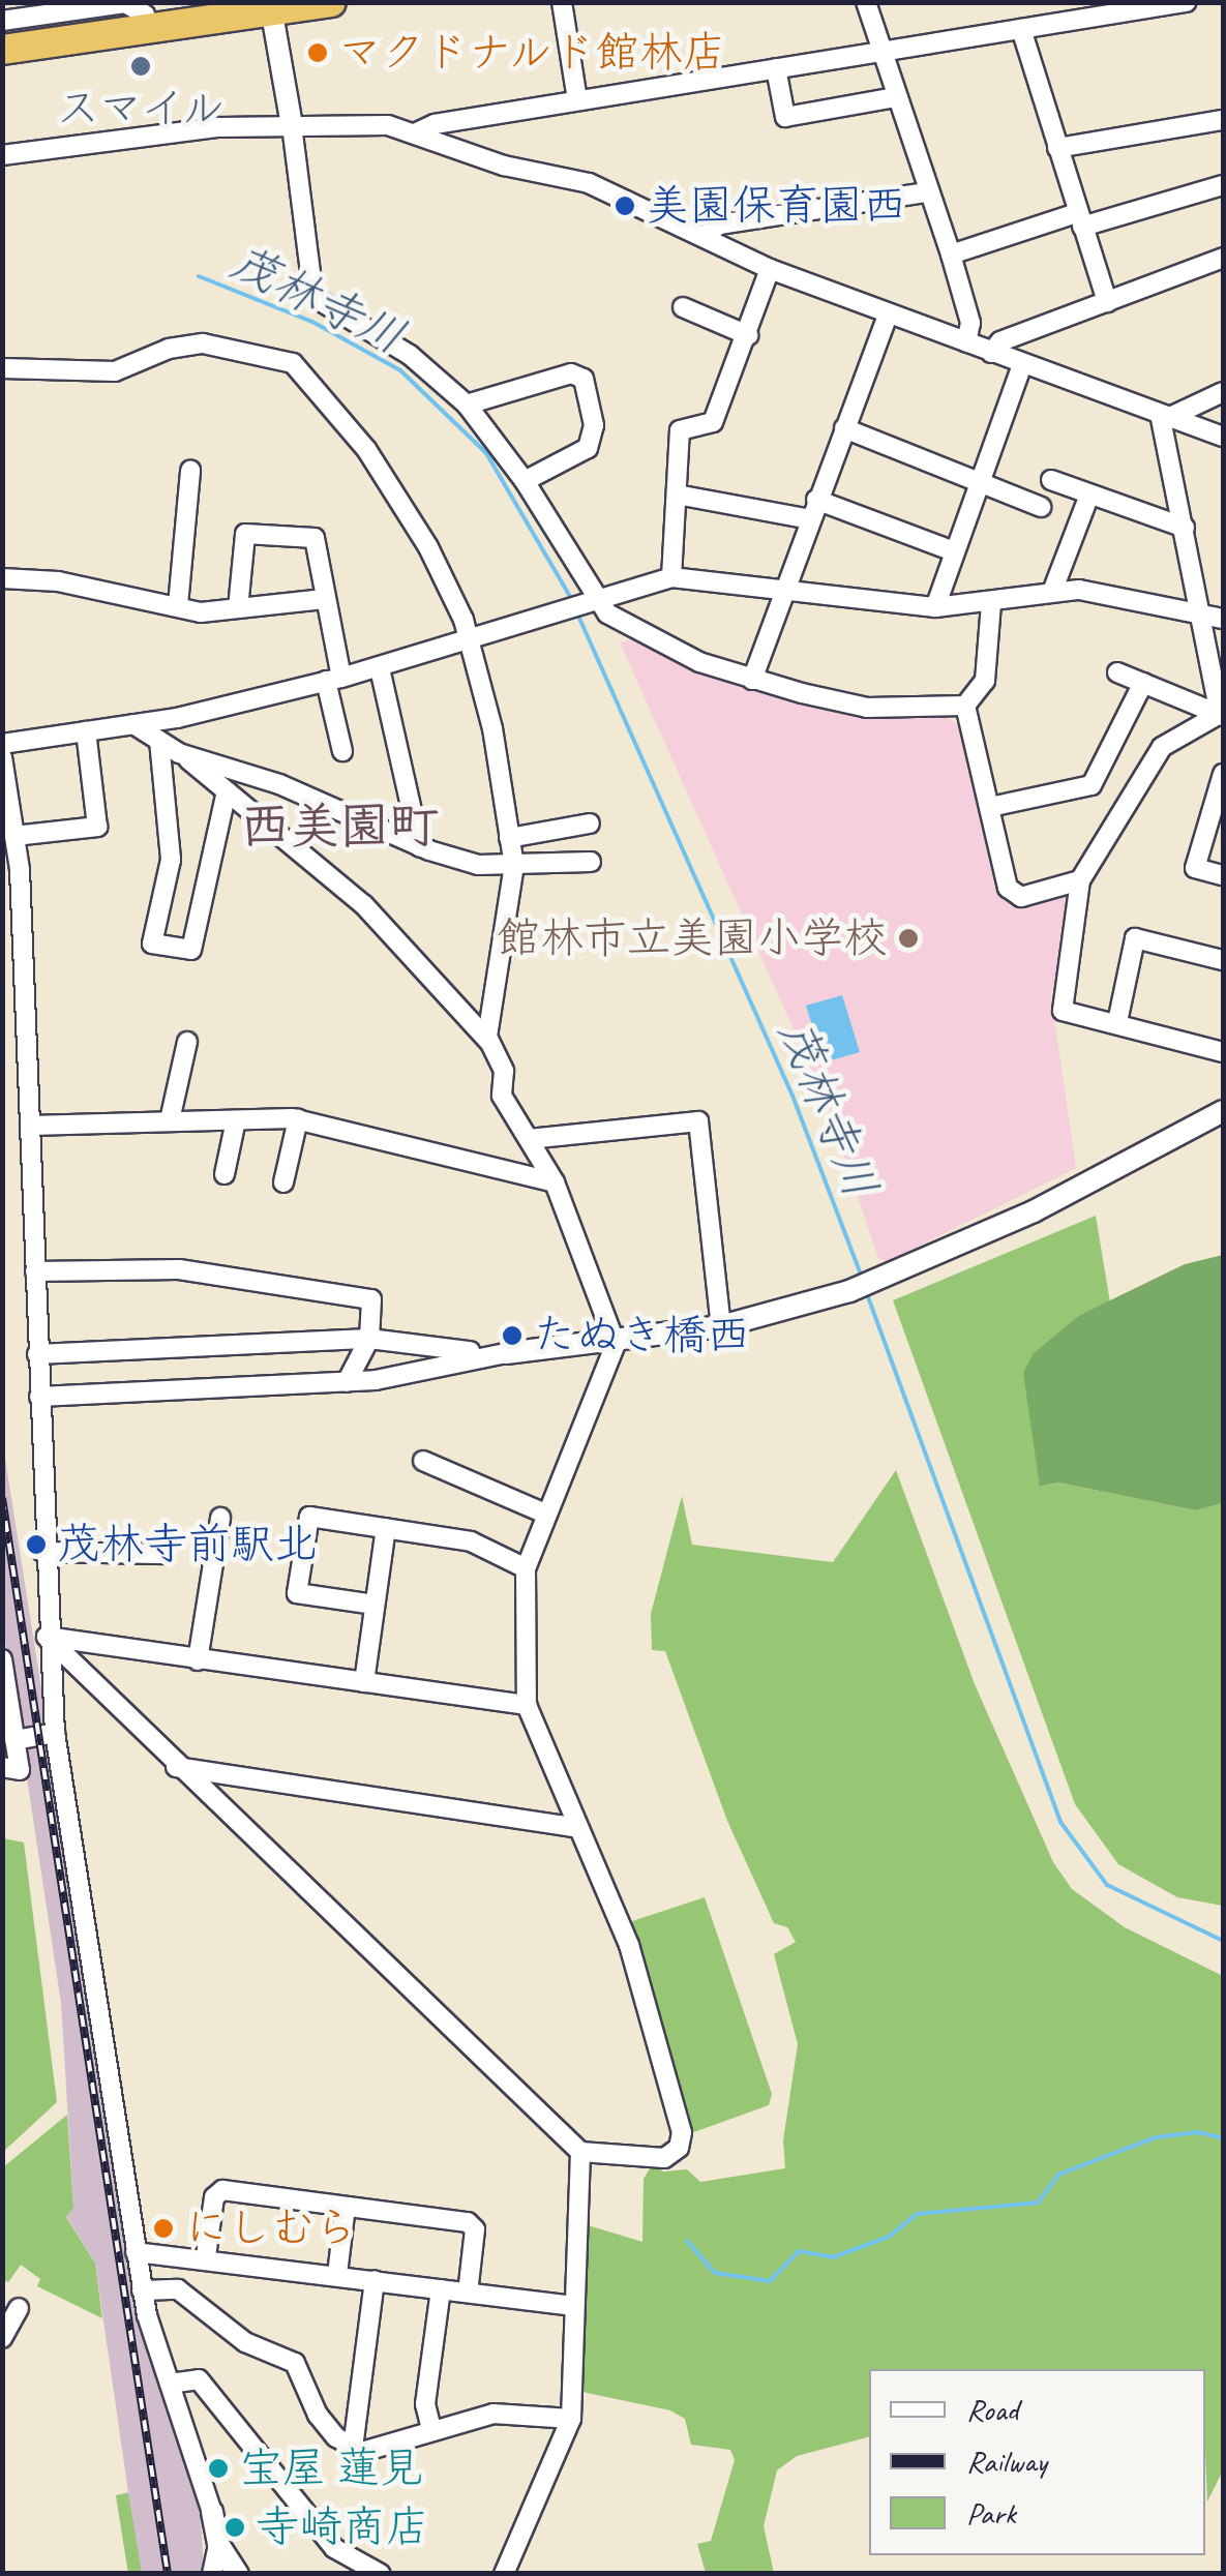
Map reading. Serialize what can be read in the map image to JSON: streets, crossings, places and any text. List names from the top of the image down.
{
  "districts": ["西美園町"],
  "water": ["茂林寺川"],
  "places": [
    "マクドナルド館林店",
    "スマイル",
    "美園保育園西",
    "館林市立美園小学校",
    "たぬき橋西",
    "茂林寺前駅北",
    "にしむら",
    "宝屋 蓮見",
    "寺崎商店"
  ],
  "legend": ["Road", "Railway", "Park"]
}
